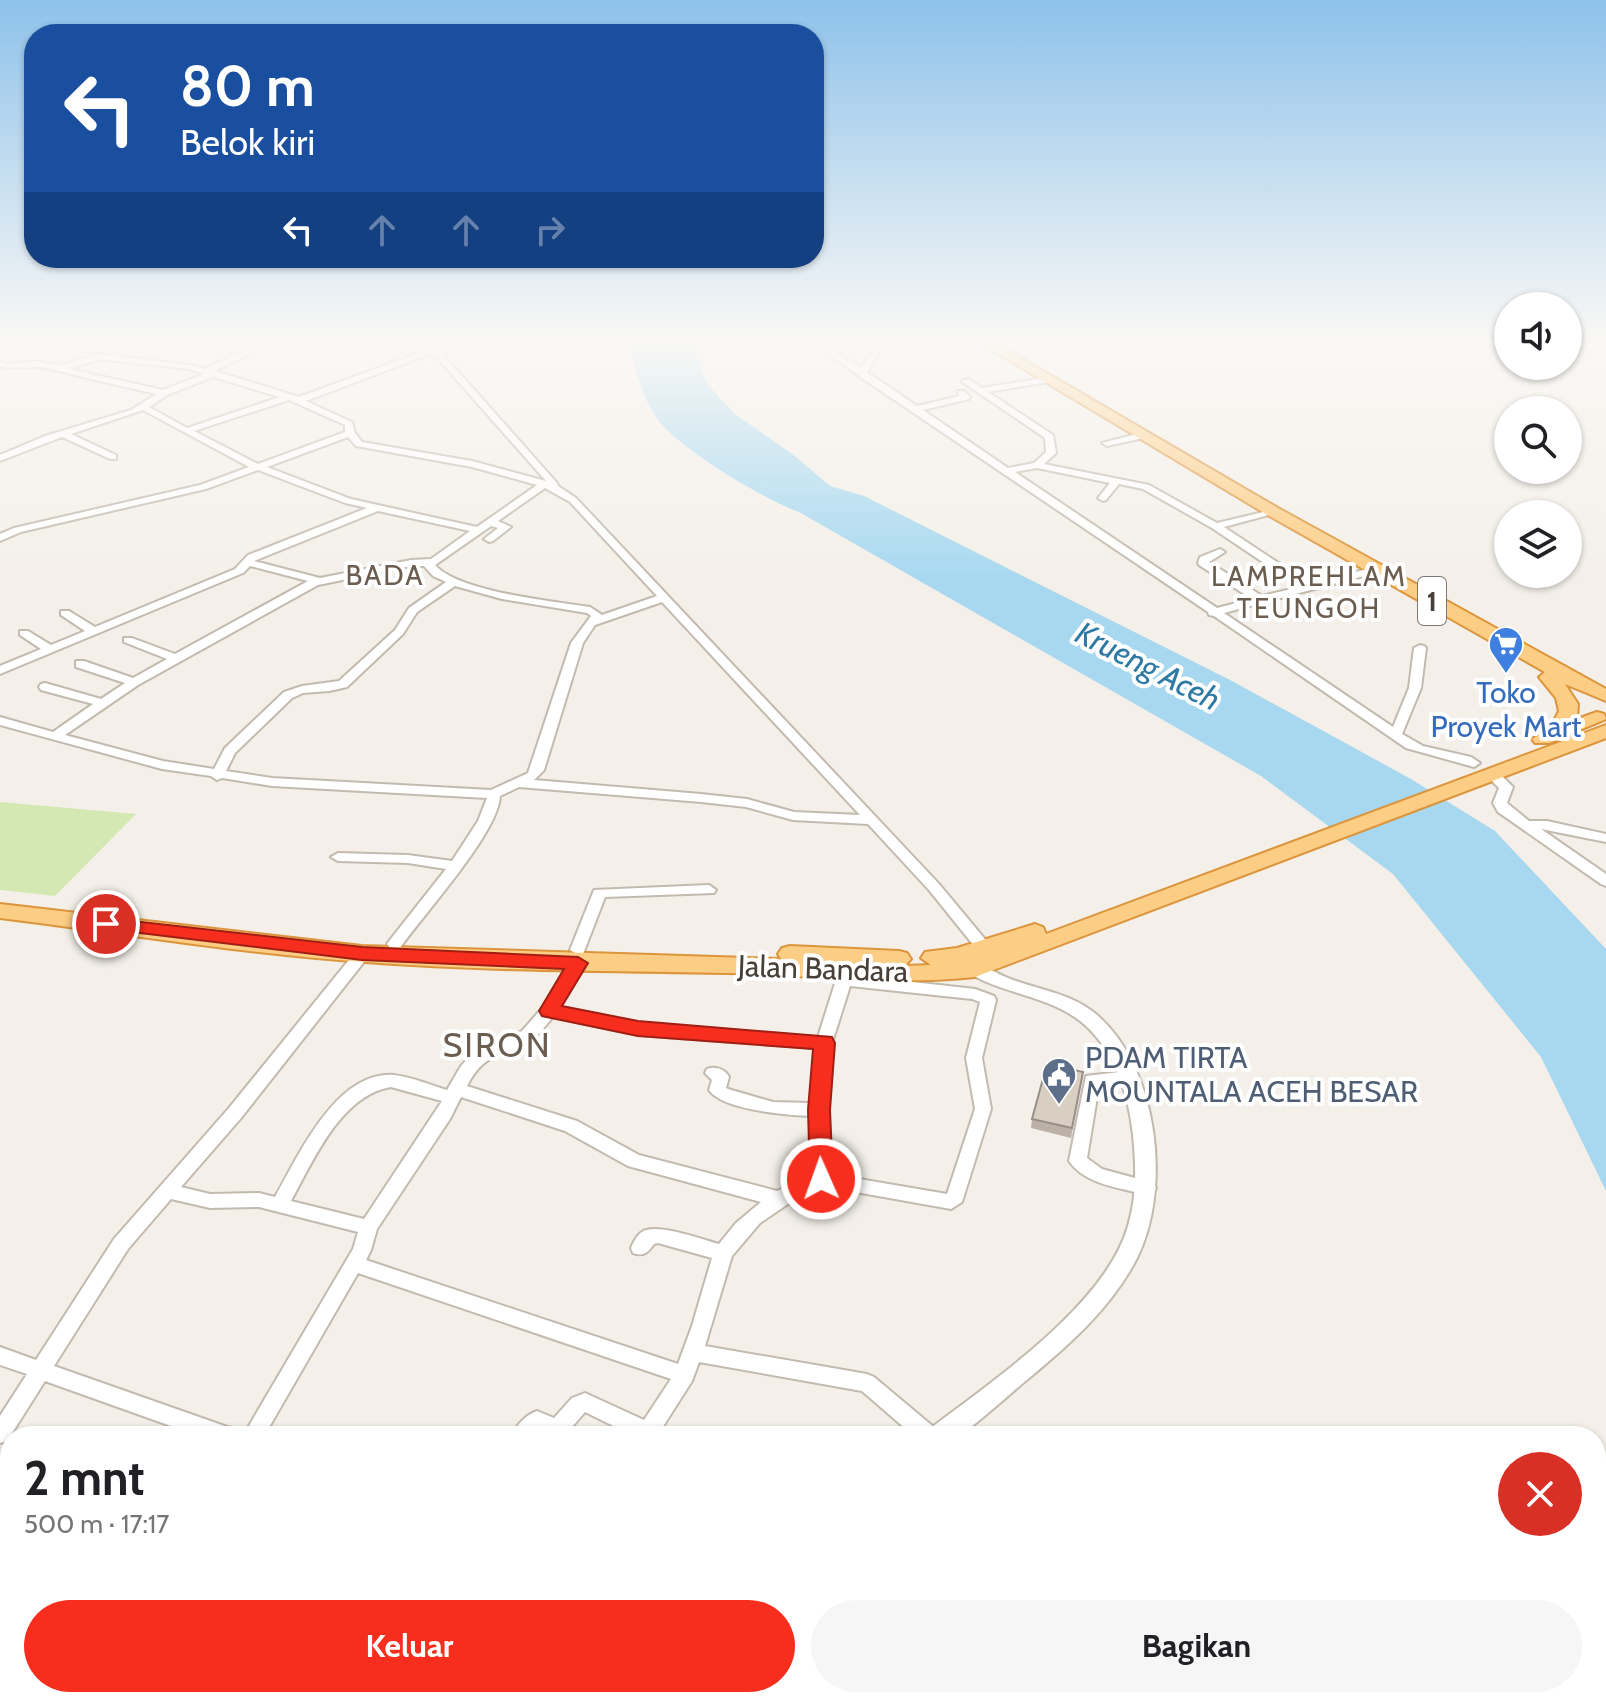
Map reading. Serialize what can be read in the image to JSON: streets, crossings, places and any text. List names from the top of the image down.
{
  "streets": {
    "highway": ["1", "Jalan Bandara"]
  },
  "crossings": [
    ["1", "Jalan Bandara"]
  ],
  "districts": ["BADA", "LAMPREHLAM TEUNGOH", "SIRON"],
  "water": ["Krueng Aceh"],
  "places": {
    "supermarket": ["Toko Proyek Mart"],
    "public building": ["PDAM TIRTA MOUNTALA ACEH BESAR"]
  },
  "page": {
    "turn": ["80 m", "Belok kiri"],
    "heading": ["2 mnt", "500 m · 17:17"],
    "buttons": ["Keluar", "Bagikan"]
  }
}
